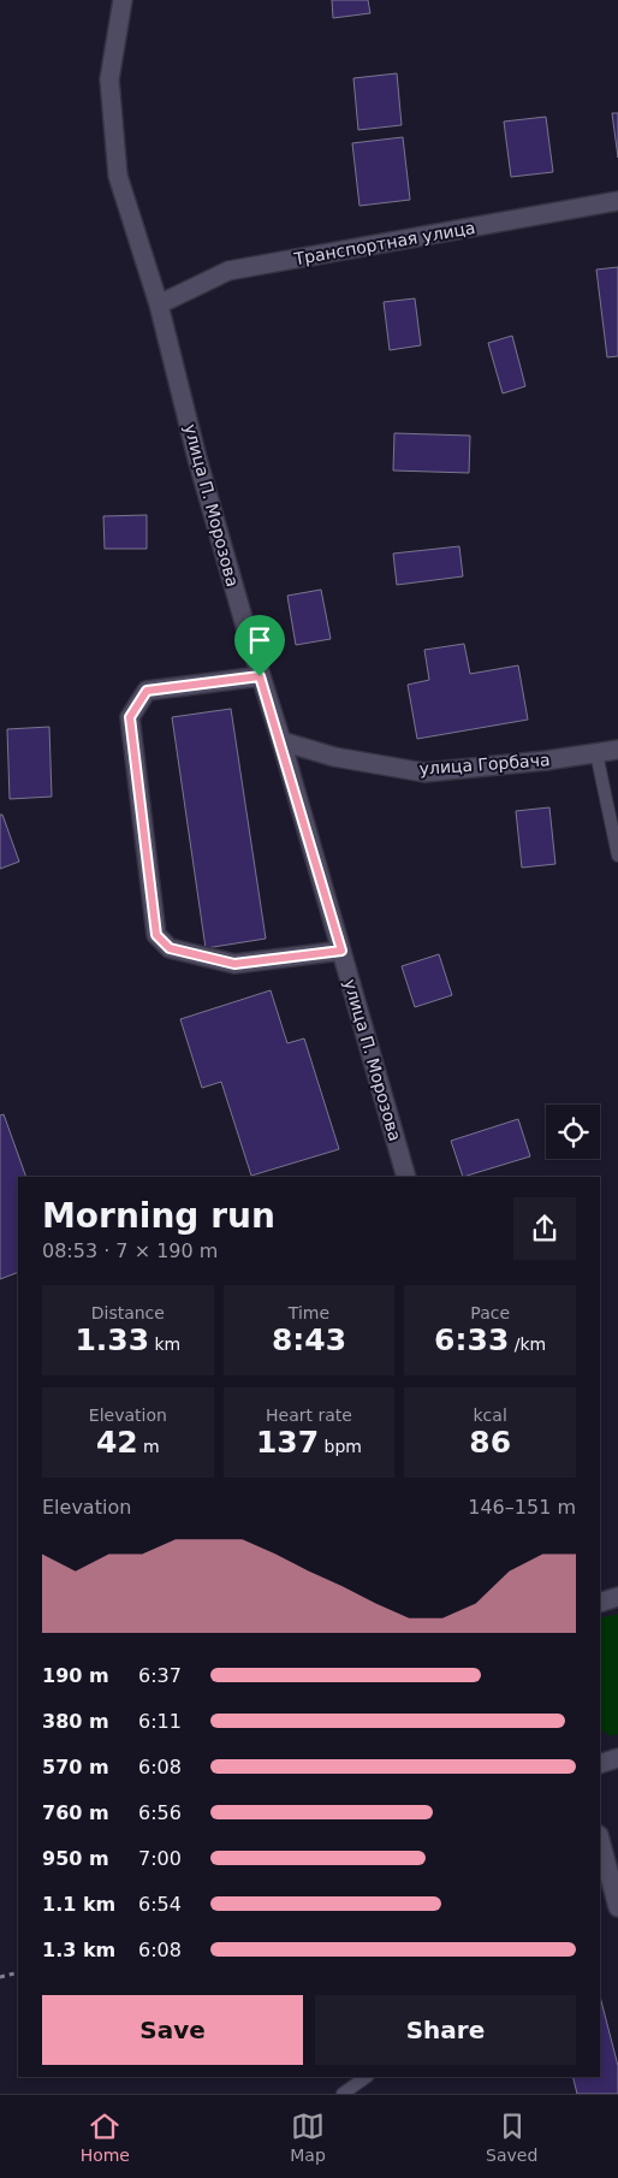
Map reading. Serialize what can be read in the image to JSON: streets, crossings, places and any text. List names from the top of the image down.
{
  "streets": {
    "street": ["Транспортная улица", "улица П. Морозова", "улица Горбача"]
  },
  "crossings": [
    ["Транспортная улица", "улица П. Морозова"],
    ["улица П. Морозова", "улица Горбача"]
  ],
  "page": {
    "heading": ["Morning run", "08:53 · 7 × 190 m"],
    "stats": [
      ["Distance", "1.33 km"],
      ["Time", "8:43"],
      ["Pace", "6:33 /km"],
      ["Elevation", "42 m"],
      ["Heart rate", "137 bpm"],
      ["kcal", "86"]
    ],
    "chart": ["Elevation", "146–151 m"],
    "list": [
      {
        "name": "190 m",
        "note": "6:37"
      },
      {
        "name": "380 m",
        "note": "6:11"
      },
      {
        "name": "570 m",
        "note": "6:08"
      },
      {
        "name": "760 m",
        "note": "6:56"
      },
      {
        "name": "950 m",
        "note": "7:00"
      },
      {
        "name": "1.1 km",
        "note": "6:54"
      },
      {
        "name": "1.3 km",
        "note": "6:08"
      }
    ],
    "buttons": ["Save", "Share"],
    "tabs": ["Home", "Map", "Saved"]
  }
}
